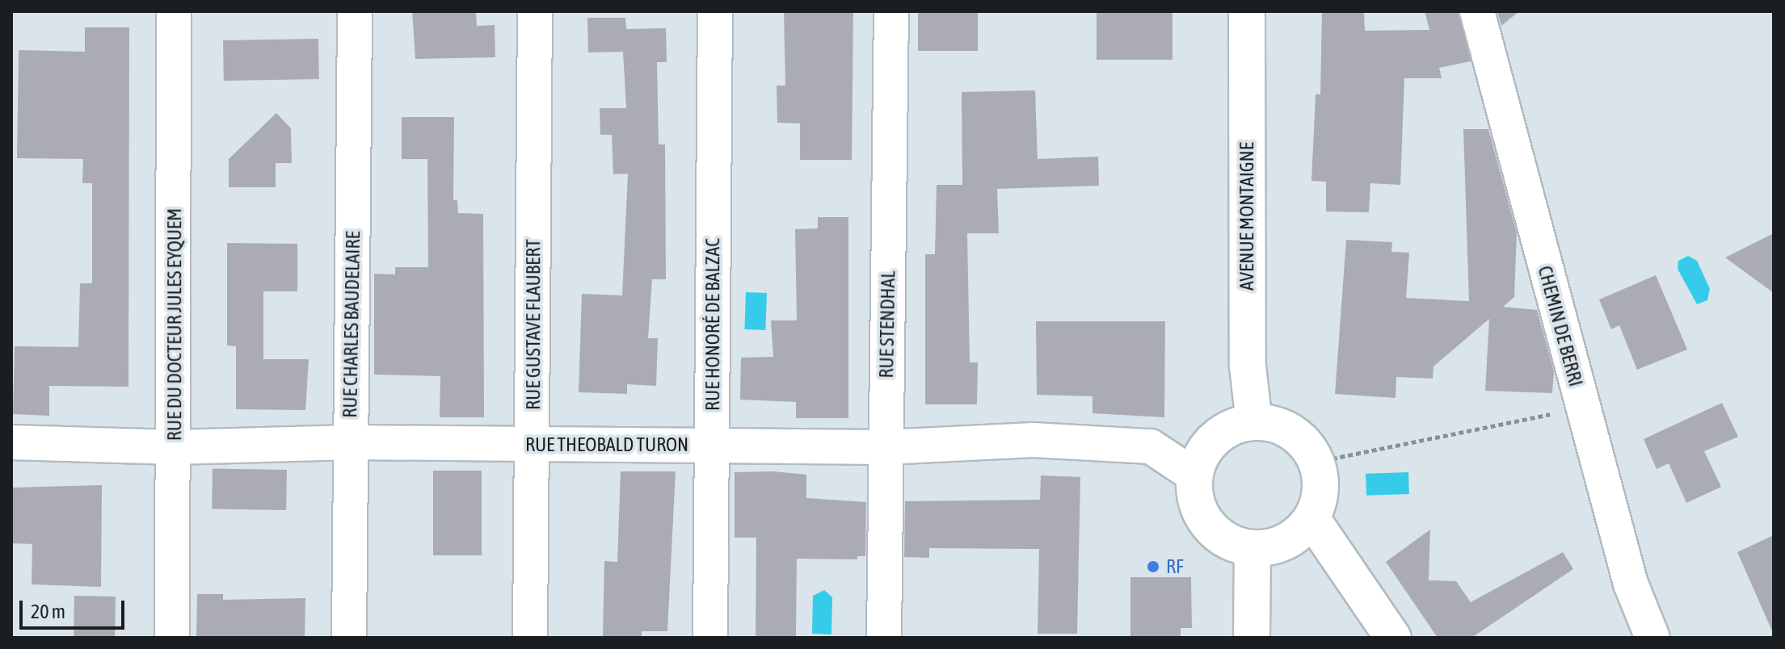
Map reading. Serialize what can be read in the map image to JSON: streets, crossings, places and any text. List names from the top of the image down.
{
  "streets": {
    "main road": ["AVENUE MONTAIGNE"],
    "street": [
      "RUE DU DOCTEUR JULES EYQUEM",
      "RUE CHARLES BAUDELAIRE",
      "RUE GUSTAVE FLAUBERT",
      "RUE HONORÉ DE BALZAC",
      "RUE STENDHAL",
      "CHEMIN DE BERRI",
      "RUE THEOBALD TURON"
    ]
  },
  "crossings": [
    ["AVENUE MONTAIGNE", "RUE THEOBALD TURON"],
    ["RUE DU DOCTEUR JULES EYQUEM", "RUE THEOBALD TURON"],
    ["RUE CHARLES BAUDELAIRE", "RUE THEOBALD TURON"],
    ["RUE GUSTAVE FLAUBERT", "RUE THEOBALD TURON"],
    ["RUE HONORÉ DE BALZAC", "RUE THEOBALD TURON"],
    ["RUE STENDHAL", "RUE THEOBALD TURON"]
  ],
  "places": ["RF"],
  "scale_bar": "20 m"
}
